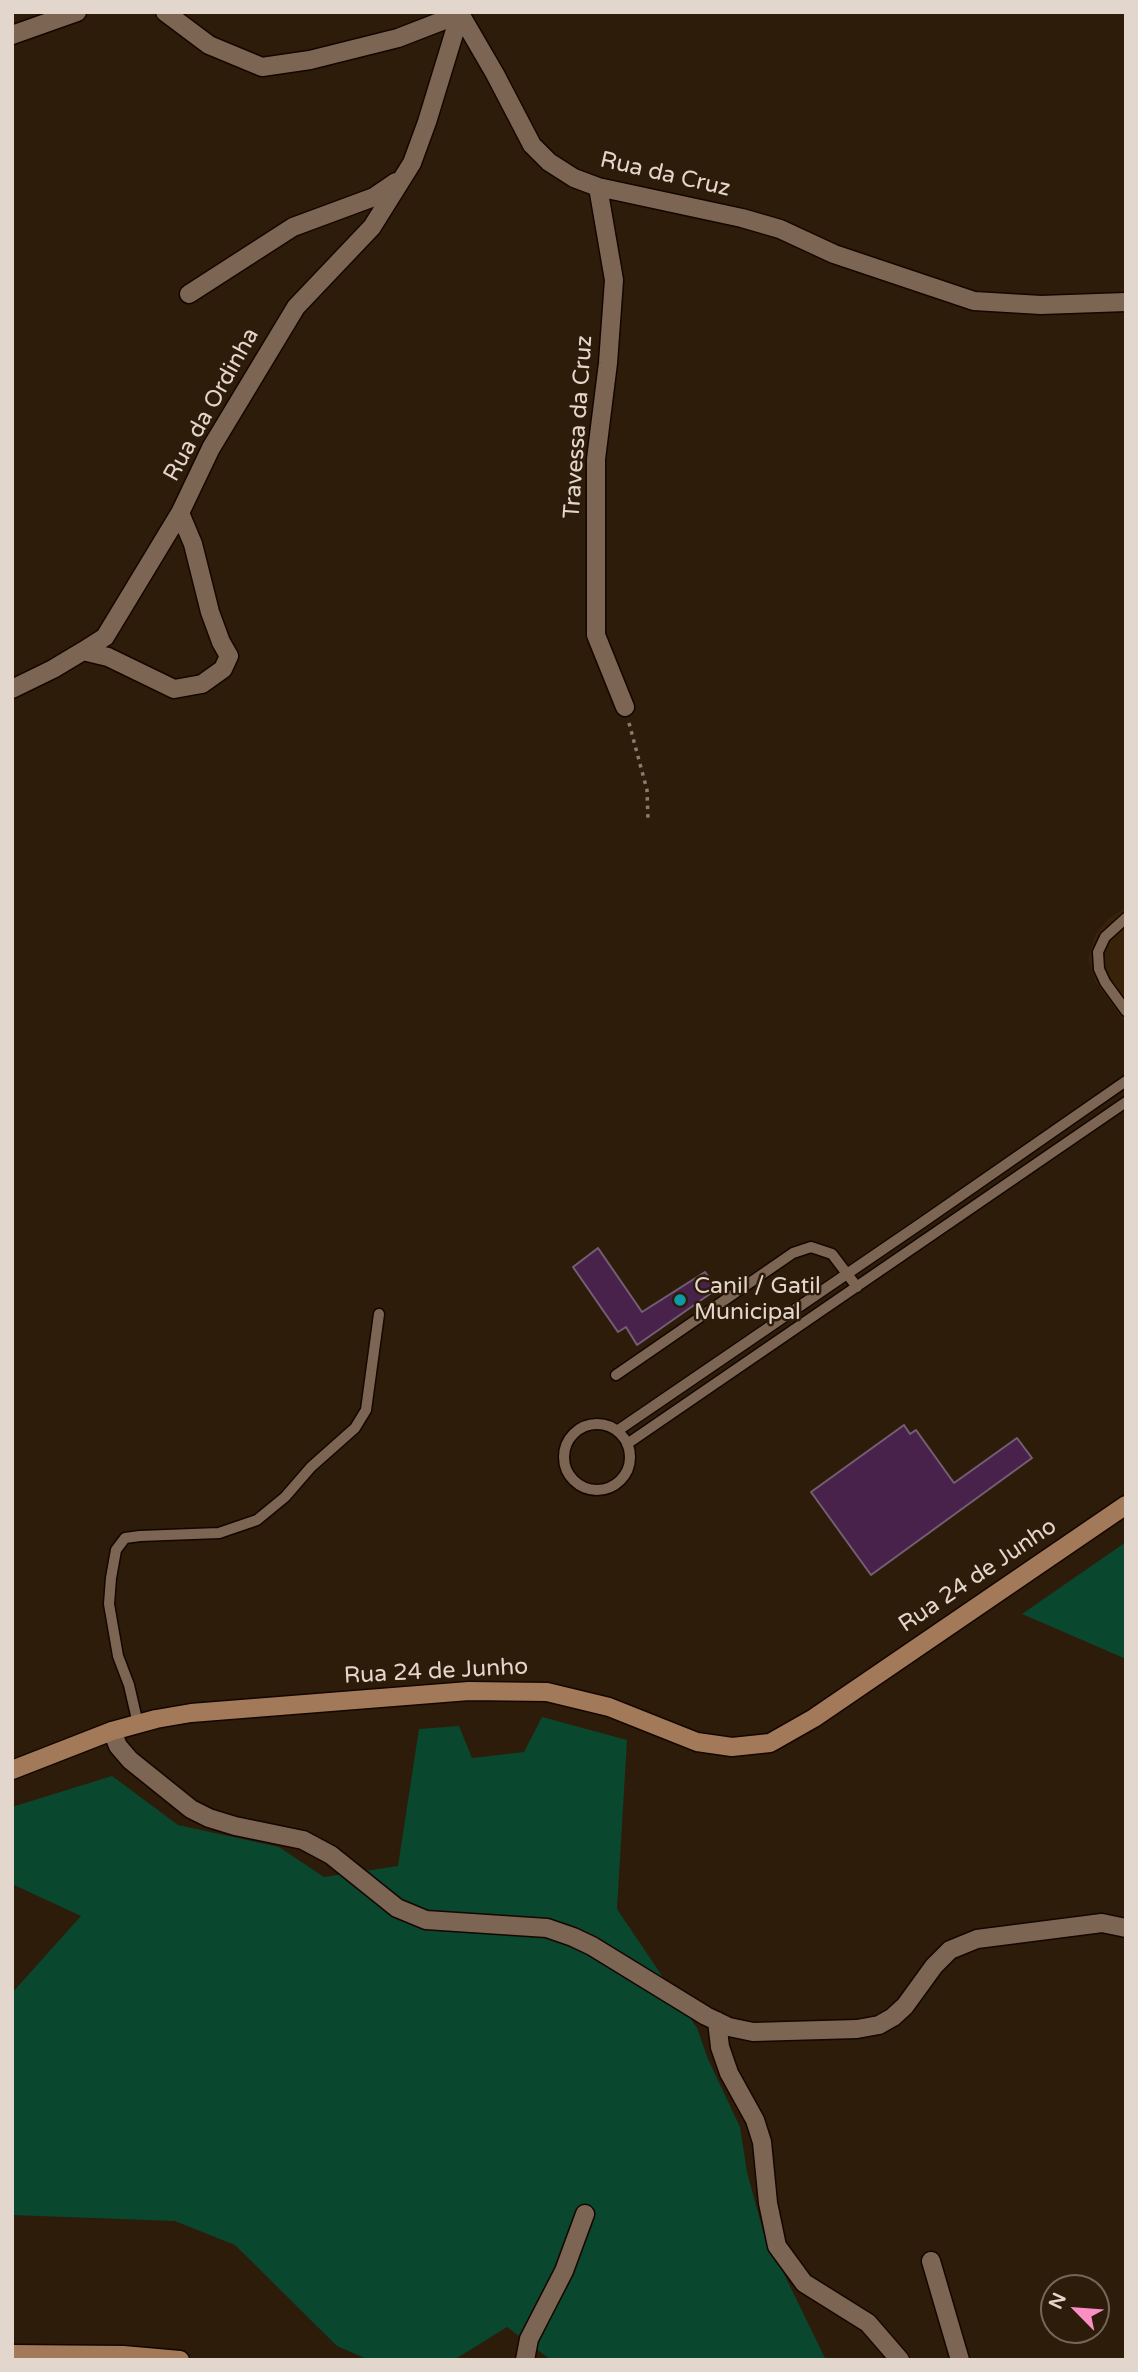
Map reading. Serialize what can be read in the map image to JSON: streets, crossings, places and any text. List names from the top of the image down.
{
  "streets": {
    "main road": ["Rua 24 de Junho"],
    "street": ["Rua da Cruz", "Rua da Ordinha", "Travessa da Cruz"]
  },
  "crossings": [
    ["Rua da Cruz", "Rua da Ordinha"],
    ["Rua da Cruz", "Travessa da Cruz"]
  ],
  "places": ["Canil / Gatil Municipal"],
  "north": "top left"
}
